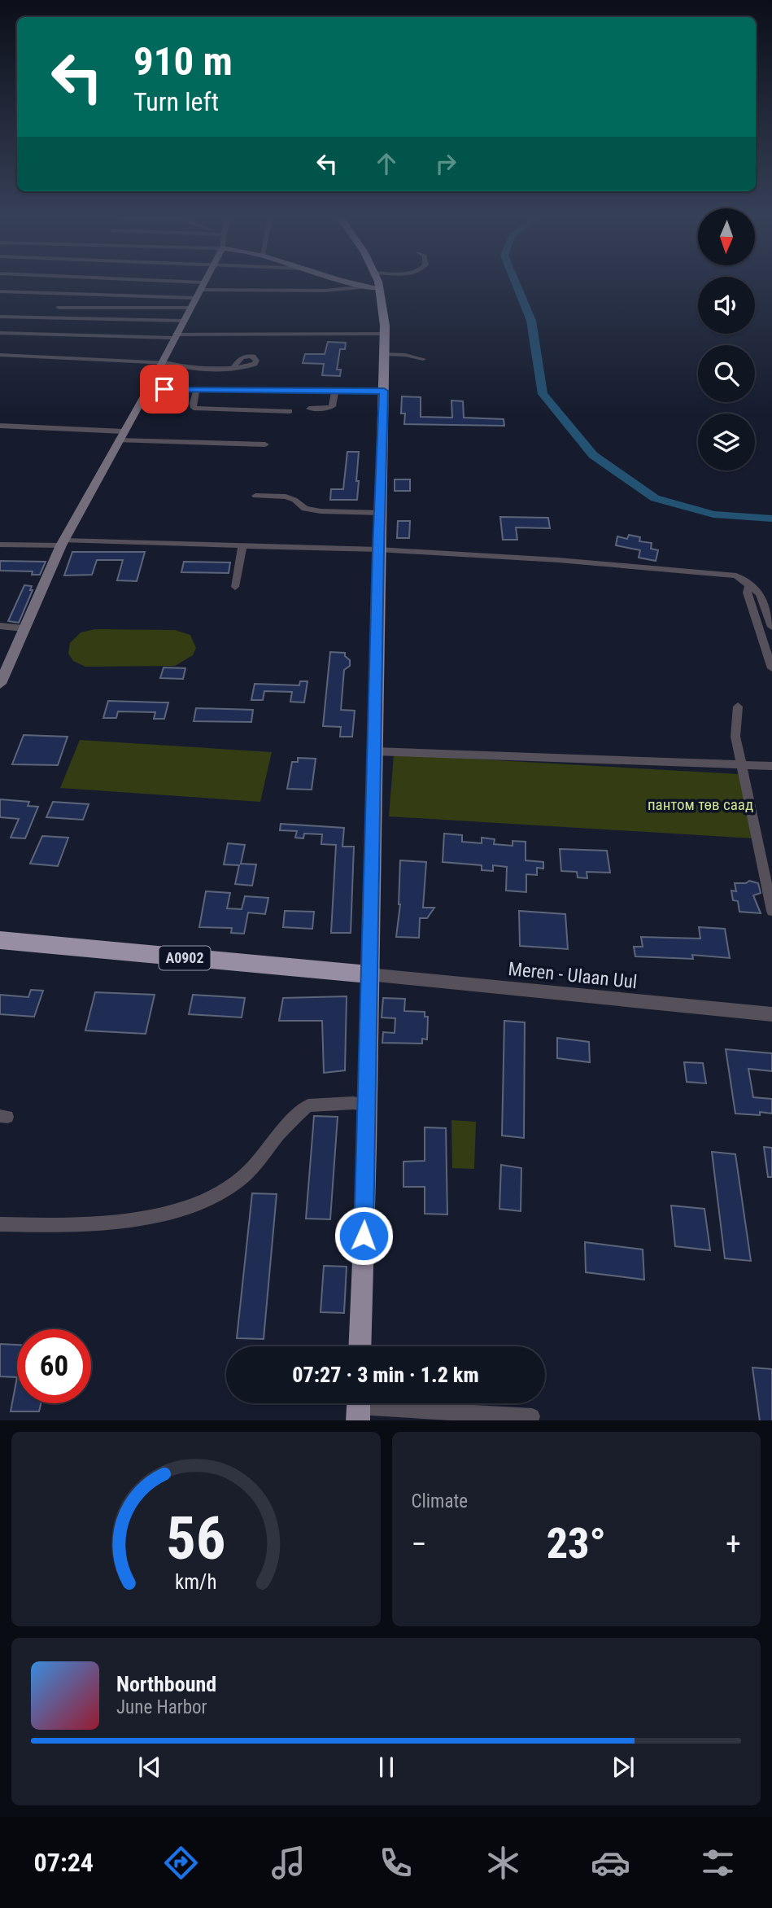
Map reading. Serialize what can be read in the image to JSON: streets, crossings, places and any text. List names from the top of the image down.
{
  "streets": {
    "highway": ["A0902"],
    "street": ["Meren - Ulaan Uul"]
  },
  "crossings": [
    ["A0902", "Meren - Ulaan Uul"]
  ],
  "parks": ["пантом төв саад"],
  "north": "bottom",
  "page": {
    "turn": ["910 m", "Turn left"],
    "limit": "60",
    "trip": "07:27 · 3 min · 1.2 km",
    "tile": "Climate",
    "heat": ["−", "23°", "+"],
    "song": ["Northbound", "June Harbor"],
    "tabs": "07:24",
    "gauge": ["56", "km/h"]
  }
}
